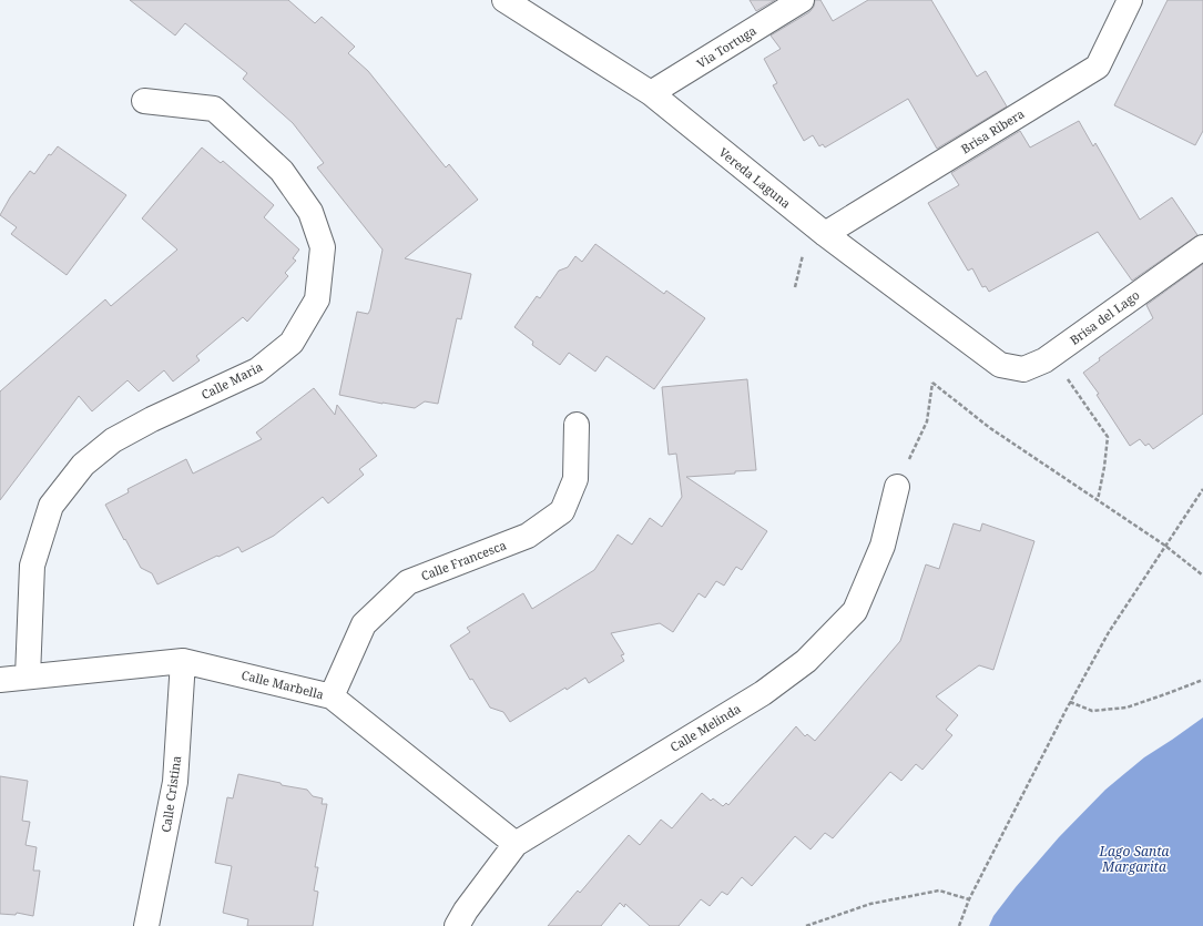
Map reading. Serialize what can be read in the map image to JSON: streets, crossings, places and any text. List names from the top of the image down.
{
  "streets": {
    "street": [
      "Via Tortuga",
      "Brisa Ribera",
      "Vereda Laguna",
      "Brisa del Lago",
      "Calle Maria",
      "Calle Francesca",
      "Calle Marbella",
      "Calle Melinda",
      "Calle Cristina"
    ]
  },
  "crossings": [
    ["Via Tortuga", "Vereda Laguna"],
    ["Brisa Ribera", "Vereda Laguna"],
    ["Vereda Laguna", "Brisa del Lago"],
    ["Calle Maria", "Calle Marbella"],
    ["Calle Francesca", "Calle Marbella"],
    ["Calle Marbella", "Calle Melinda"],
    ["Calle Marbella", "Calle Cristina"]
  ],
  "water": ["Lago Santa Margarita"]
}
